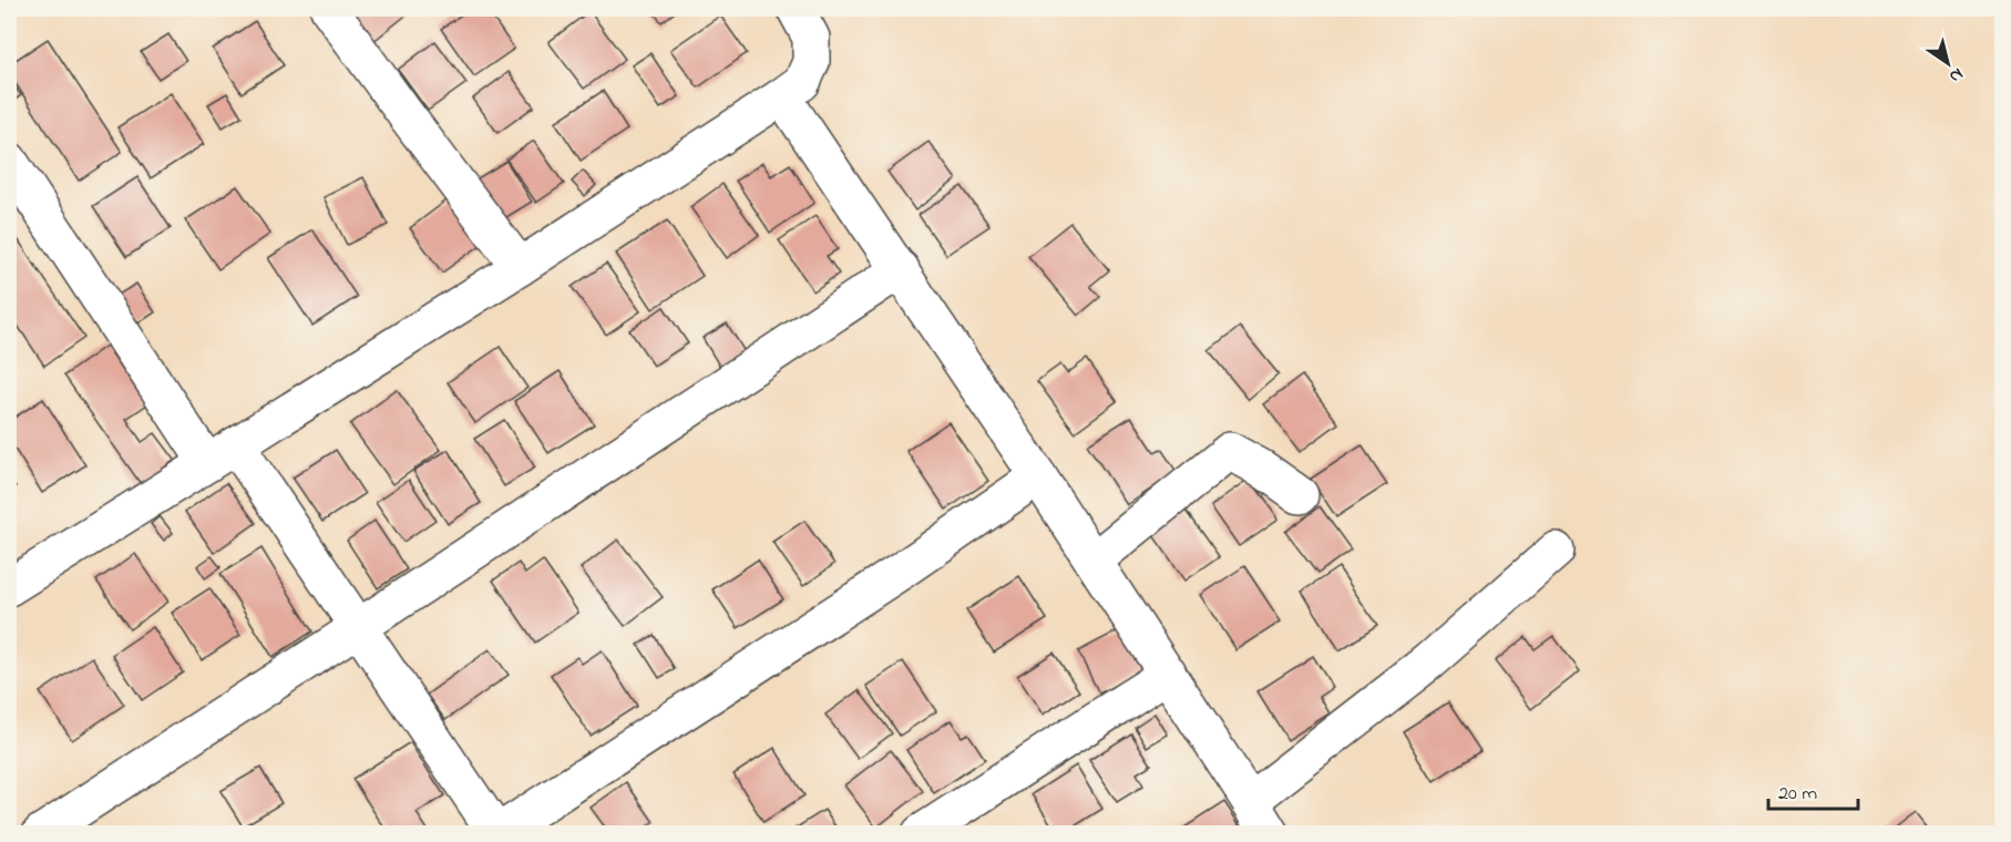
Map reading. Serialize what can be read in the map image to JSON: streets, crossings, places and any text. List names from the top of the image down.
{
  "scale_bar": "20 m",
  "north": "bottom right"
}
